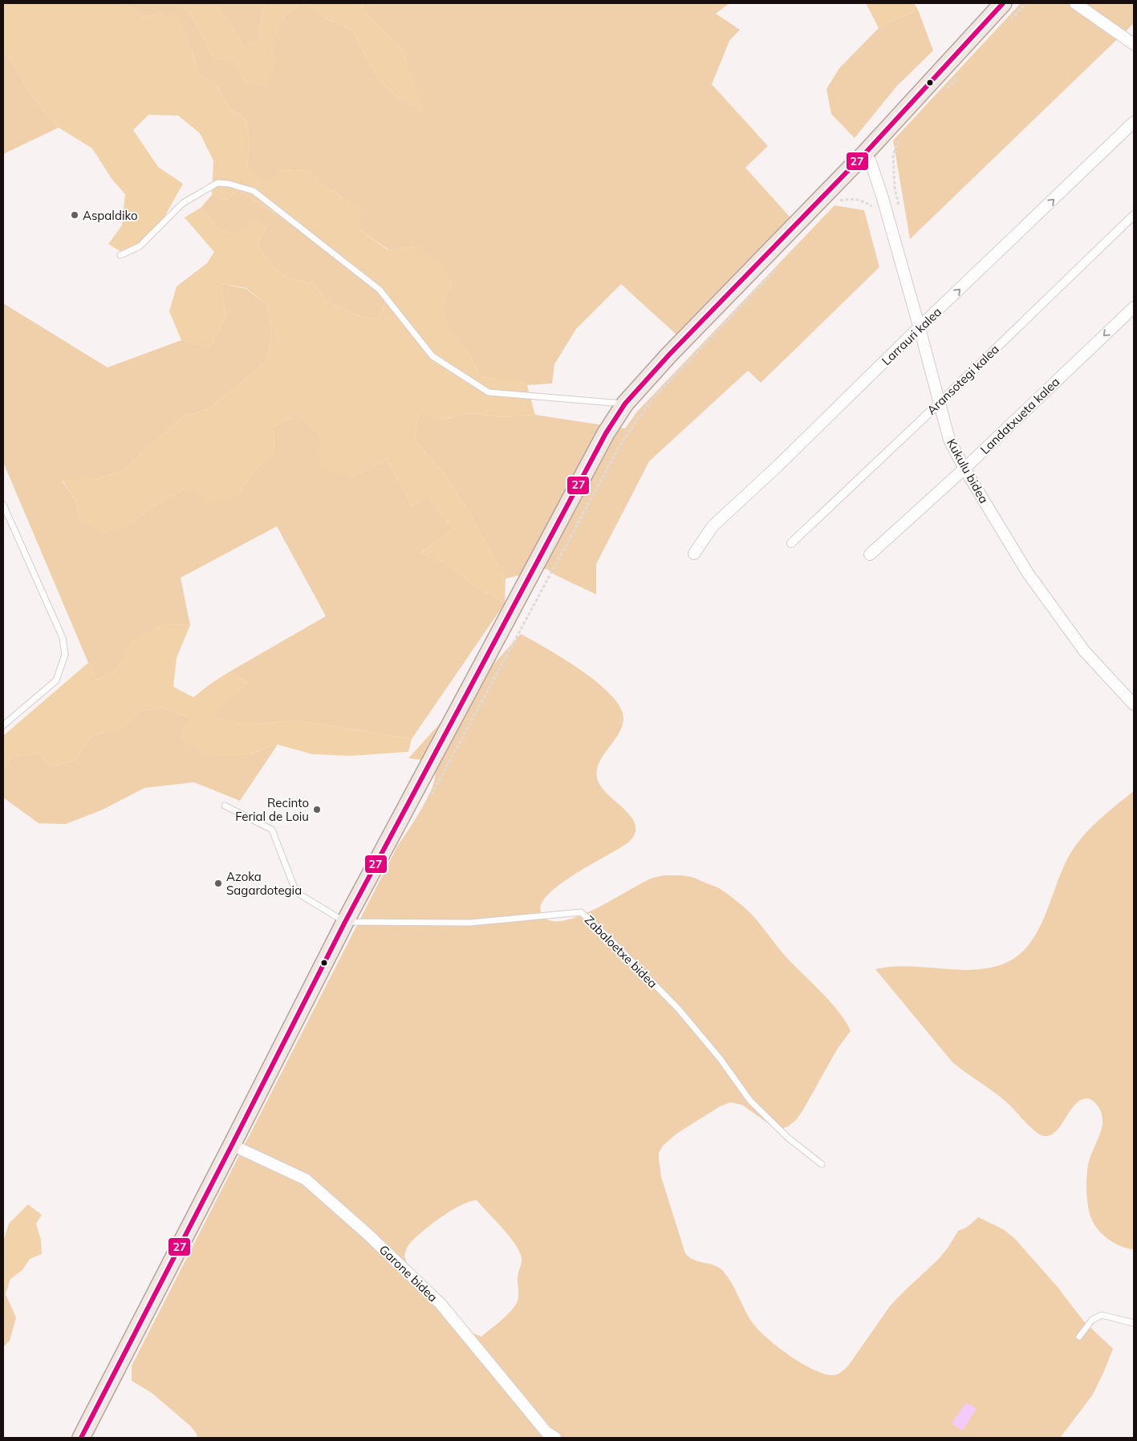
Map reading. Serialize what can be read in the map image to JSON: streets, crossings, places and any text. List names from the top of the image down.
{
  "streets": {
    "street": [
      "Larrauri kalea",
      "Aransotegi kalea",
      "Landatxueta kalea",
      "Kukulu bidea",
      "Garone bidea"
    ],
    "lane": ["Zabaloetxe bidea"]
  },
  "crossings": [
    ["Larrauri kalea", "Kukulu bidea"],
    ["Aransotegi kalea", "Kukulu bidea"],
    ["Landatxueta kalea", "Kukulu bidea"]
  ],
  "one_way": ["Larrauri kalea", "Landatxueta kalea"],
  "places": ["Aspaldiko", "Recinto Ferial de Loiu", "Azoka Sagardotegia"],
  "lines": ["transit line 27"]
}
